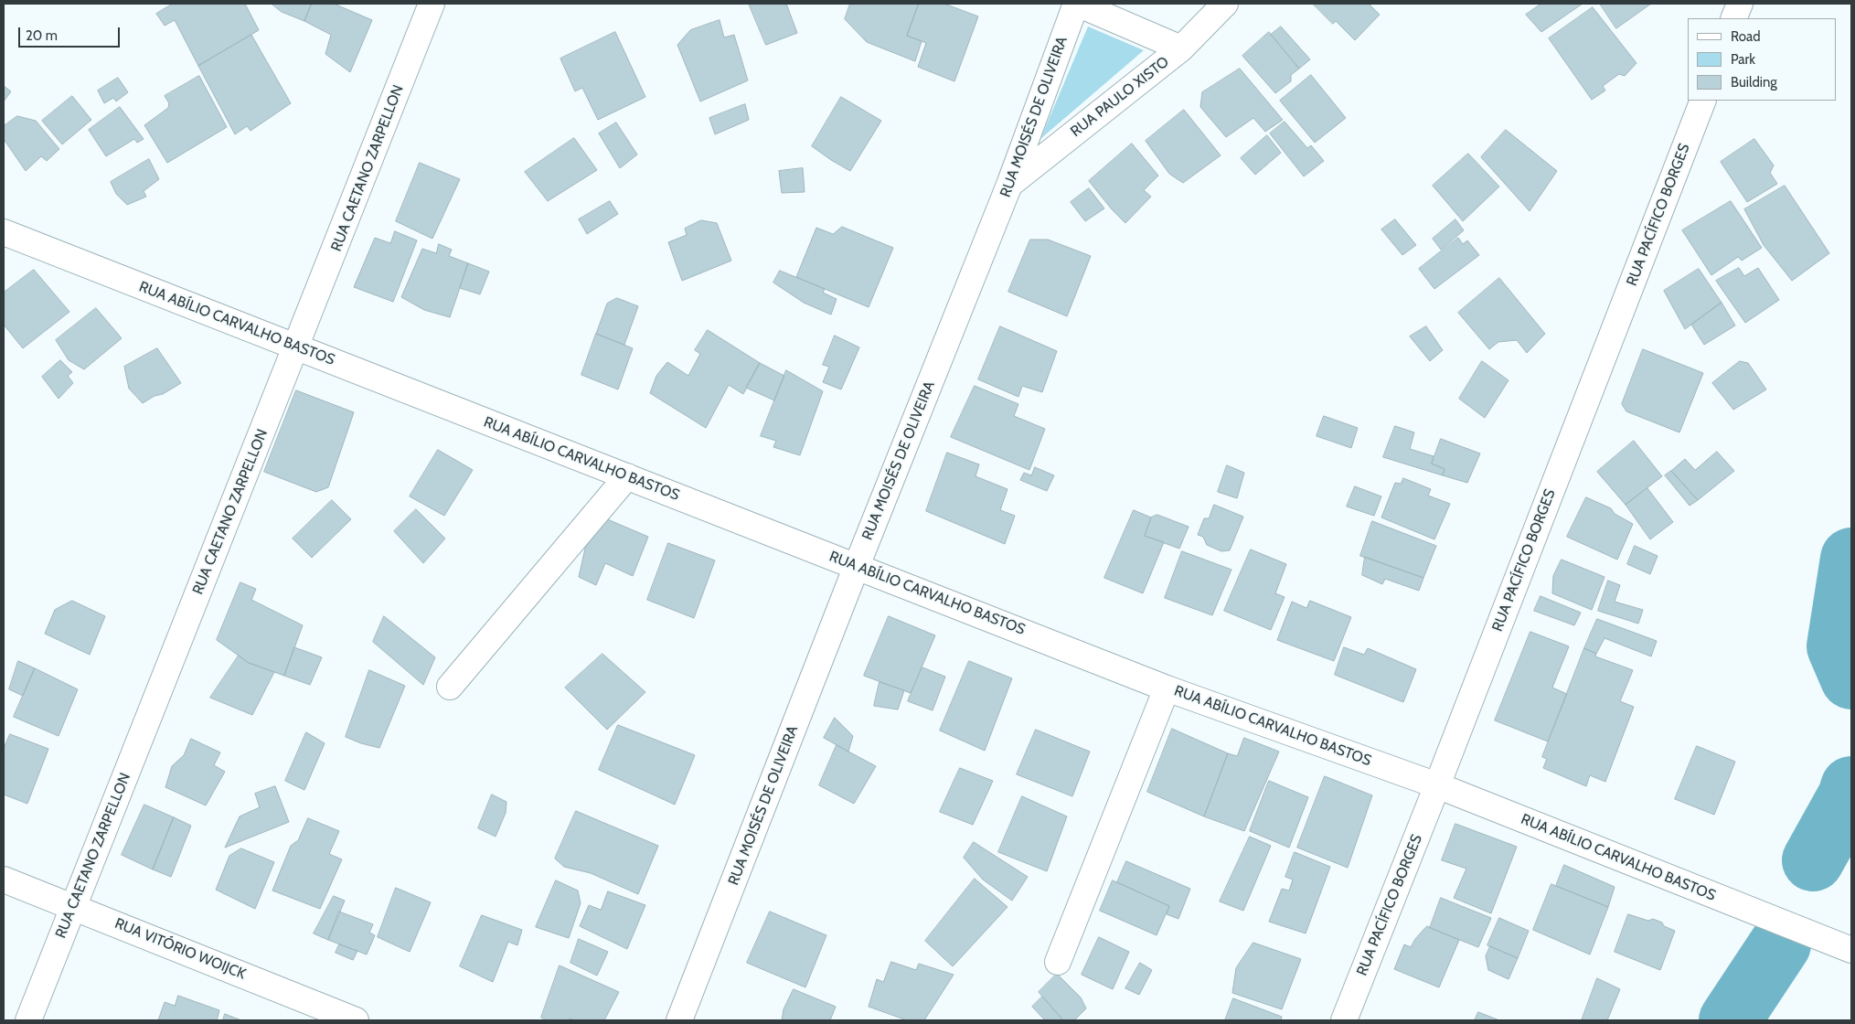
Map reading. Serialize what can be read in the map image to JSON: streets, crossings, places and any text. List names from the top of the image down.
{
  "streets": {
    "street": [
      "RUA PAULO XISTO",
      "RUA MOISÉS DE OLIVEIRA",
      "RUA CAETANO ZARPELLON",
      "RUA PACÍFICO BORGES",
      "RUA ABÍLIO CARVALHO BASTOS",
      "RUA VITÓRIO WOIJCK"
    ]
  },
  "crossings": [
    ["RUA PAULO XISTO", "RUA MOISÉS DE OLIVEIRA"],
    ["RUA MOISÉS DE OLIVEIRA", "RUA ABÍLIO CARVALHO BASTOS"],
    ["RUA CAETANO ZARPELLON", "RUA ABÍLIO CARVALHO BASTOS"],
    ["RUA CAETANO ZARPELLON", "RUA VITÓRIO WOIJCK"],
    ["RUA PACÍFICO BORGES", "RUA ABÍLIO CARVALHO BASTOS"]
  ],
  "legend": ["Road", "Park", "Building"],
  "scale_bar": "20 m"
}
